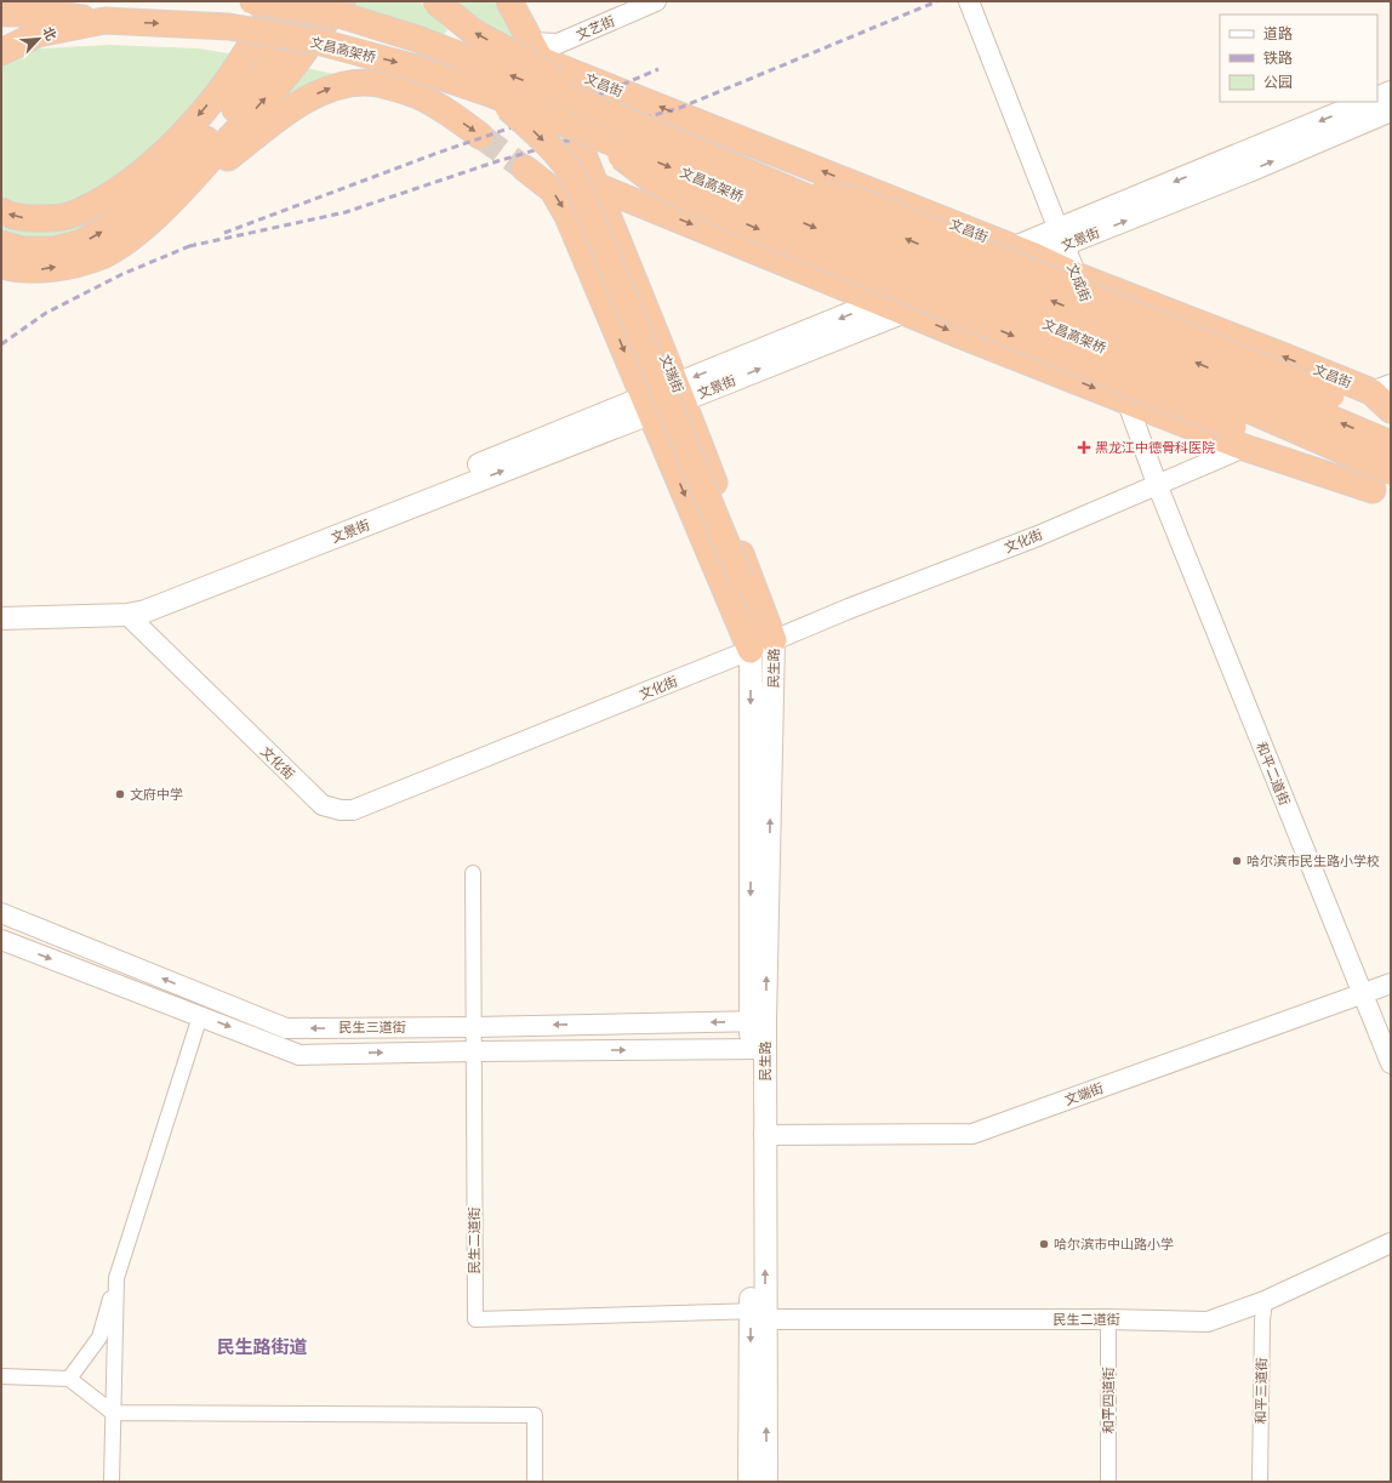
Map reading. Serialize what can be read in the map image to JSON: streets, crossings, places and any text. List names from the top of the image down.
{
  "streets": {
    "highway": ["文昌高架桥", "文昌街", "文瑞街"],
    "main road": ["文景街", "民生路"],
    "street": [
      "文艺街",
      "文成街",
      "文化街",
      "和平二道街",
      "民生三道街",
      "文端街",
      "民生二道街",
      "和平三道街",
      "和平四道街"
    ]
  },
  "crossings": [
    ["文艺街", "文昌街"],
    ["文艺街", "文瑞街"],
    ["文昌高架桥", "文昌街"],
    ["文昌街", "文景街"],
    ["文昌街", "文成街"],
    ["文昌街", "文瑞街"],
    ["文景街", "文成街"],
    ["文景街", "文瑞街"],
    ["文景街", "文化街"],
    ["文成街", "文化街"],
    ["文成街", "和平二道街"],
    ["文瑞街", "文化街"],
    ["文瑞街", "民生路"],
    ["文化街", "民生路"],
    ["文化街", "和平二道街"],
    ["民生路", "民生三道街"],
    ["民生路", "文端街"],
    ["民生路", "民生二道街"],
    ["和平二道街", "文端街"],
    ["民生三道街", "民生二道街"],
    ["民生二道街", "和平三道街"],
    ["民生二道街", "和平四道街"]
  ],
  "districts": ["民生路街道"],
  "places": {
    "health": ["黑龙江中德骨科医院"],
    "other": ["文府中学", "哈尔滨市民生路小学校", "哈尔滨市中山路小学"]
  },
  "legend": ["道路", "铁路", "公园"],
  "north": "top right"
}
